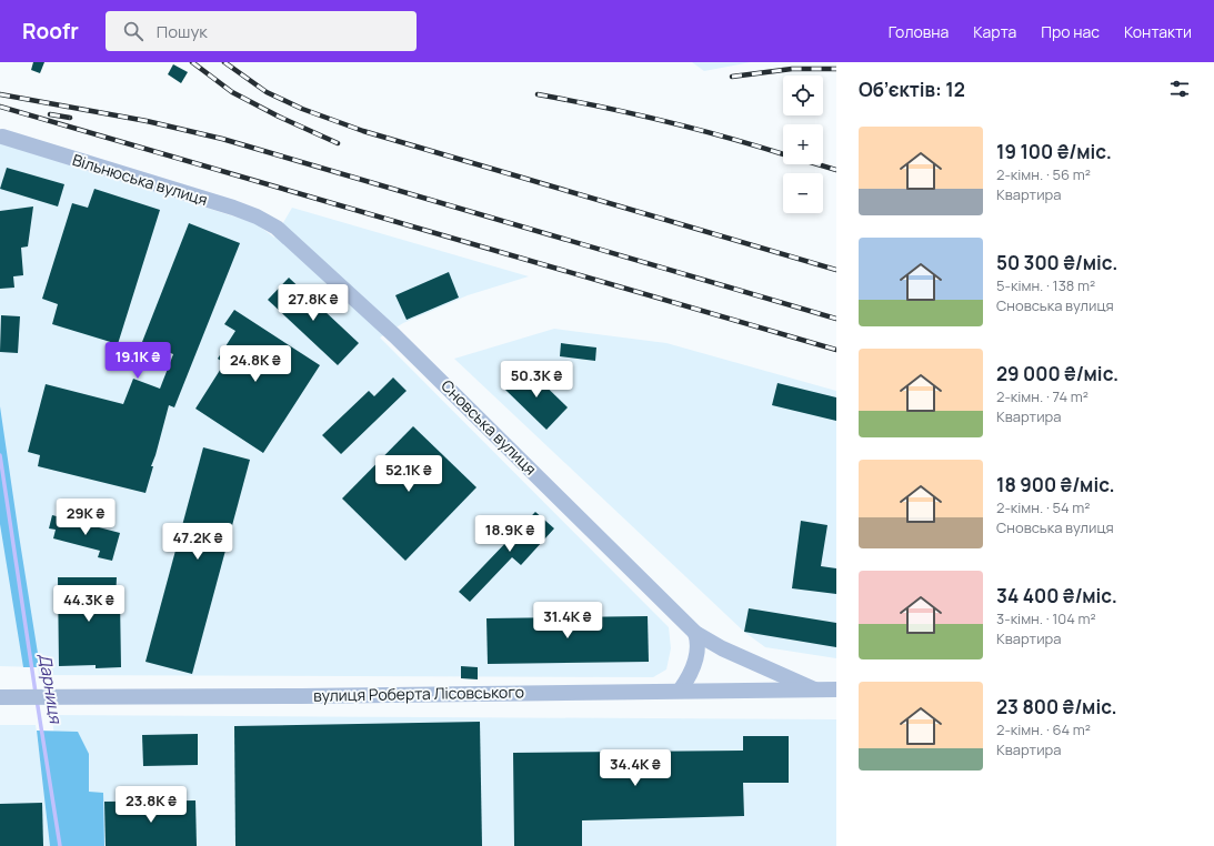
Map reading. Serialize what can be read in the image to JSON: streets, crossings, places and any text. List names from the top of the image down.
{
  "streets": {
    "street": ["Вільнюська вулиця", "Сновська вулиця", "вулиця Роберта Лісовського"]
  },
  "crossings": [
    ["Вільнюська вулиця", "Сновська вулиця"],
    ["Сновська вулиця", "вулиця Роберта Лісовського"]
  ],
  "water": ["Дарниця"],
  "page": {
    "header": "Roofr",
    "search": "Пошук",
    "nav": [
      "Головна",
      "Карта",
      "Про нас",
      "Контакти"
    ],
    "heading": "Об’єктів: 12",
    "map_buttons": ["+", "−"],
    "list": [
      {
        "name": "19 100 ₴/міс.",
        "note": "2-кімн. · 56 m² · Квартира"
      },
      {
        "name": "50 300 ₴/міс.",
        "note": "5-кімн. · 138 m² · Сновська вулиця"
      },
      {
        "name": "29 000 ₴/міс.",
        "note": "2-кімн. · 74 m² · Квартира"
      },
      {
        "name": "18 900 ₴/міс.",
        "note": "2-кімн. · 54 m² · Сновська вулиця"
      },
      {
        "name": "34 400 ₴/міс.",
        "note": "3-кімн. · 104 m² · Квартира"
      },
      {
        "name": "23 800 ₴/міс.",
        "note": "2-кімн. · 64 m² · Квартира"
      }
    ],
    "price": [
      "27.8K ₴",
      "19.1K ₴",
      "24.8K ₴",
      "50.3K ₴",
      "52.1K ₴",
      "29K ₴",
      "18.9K ₴",
      "47.2K ₴",
      "44.3K ₴",
      "31.4K ₴",
      "34.4K ₴",
      "23.8K ₴"
    ]
  }
}
